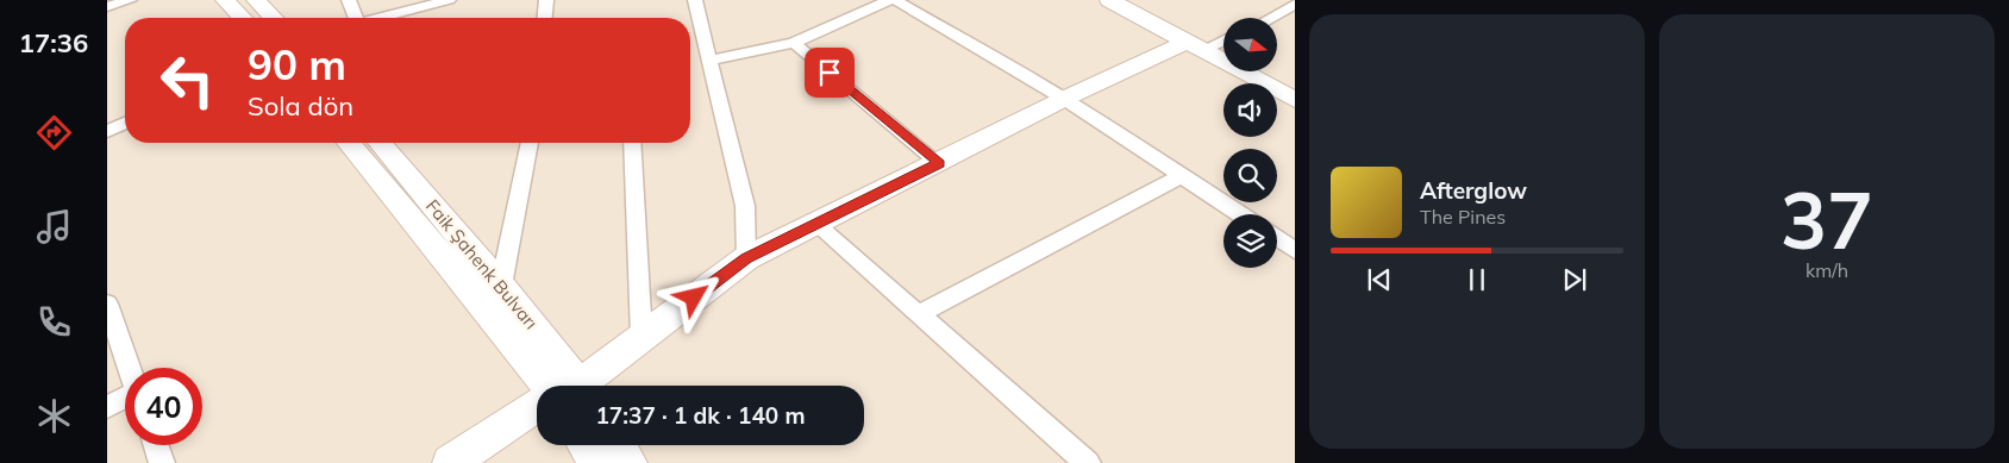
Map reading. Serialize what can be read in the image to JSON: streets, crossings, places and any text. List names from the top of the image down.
{
  "streets": {
    "street": ["Faik Şahenk Bulvarı"]
  },
  "north": "right",
  "page": {
    "tabs": "17:36",
    "tile": ["37", "km/h"],
    "turn": ["90 m", "Sola dön"],
    "song": ["Afterglow", "The Pines"],
    "limit": "40",
    "trip": "17:37 · 1 dk · 140 m"
  }
}
